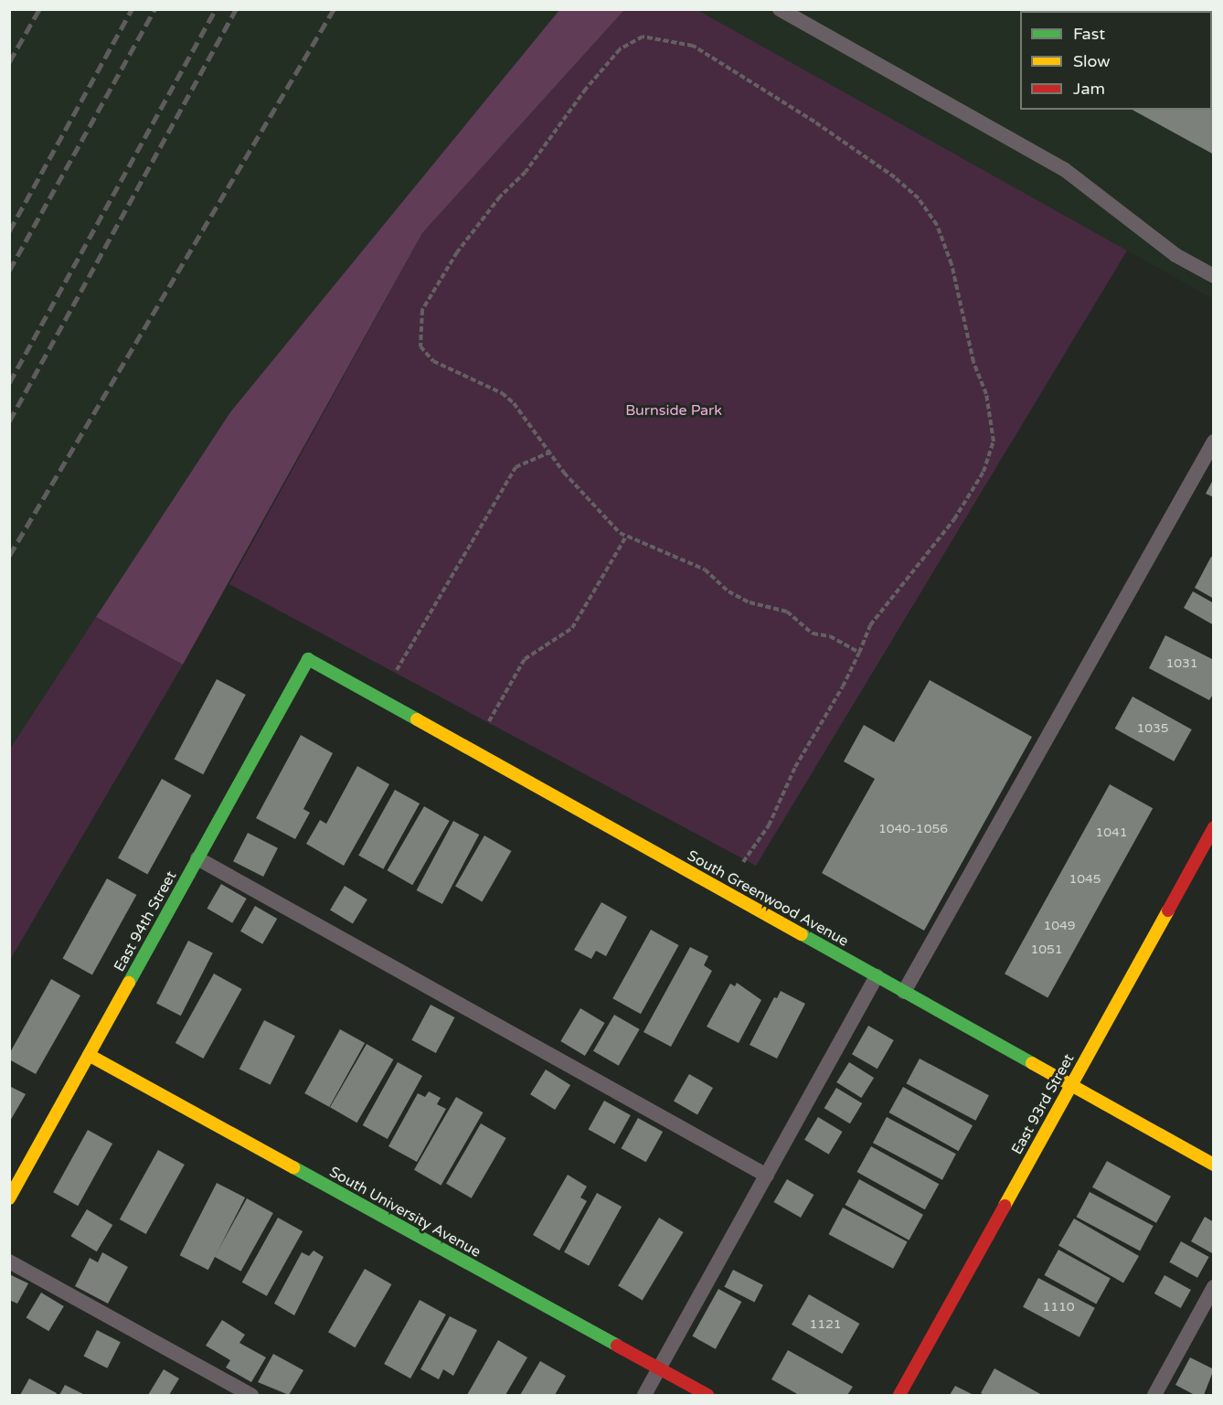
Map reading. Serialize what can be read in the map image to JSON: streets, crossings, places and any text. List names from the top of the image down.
{
  "streets": {
    "street": [
      "South Greenwood Avenue",
      "East 94th Street",
      "East 93rd Street",
      "South University Avenue"
    ]
  },
  "crossings": [
    ["South Greenwood Avenue", "East 94th Street"],
    ["South Greenwood Avenue", "East 93rd Street"],
    ["East 94th Street", "South University Avenue"]
  ],
  "parks": ["Burnside Park"],
  "house_numbers": [
    "1031",
    "1035",
    "1040-1056",
    "1041",
    "1045",
    "1049",
    "1051",
    "1110",
    "1121"
  ],
  "legend": ["Fast", "Slow", "Jam"]
}
